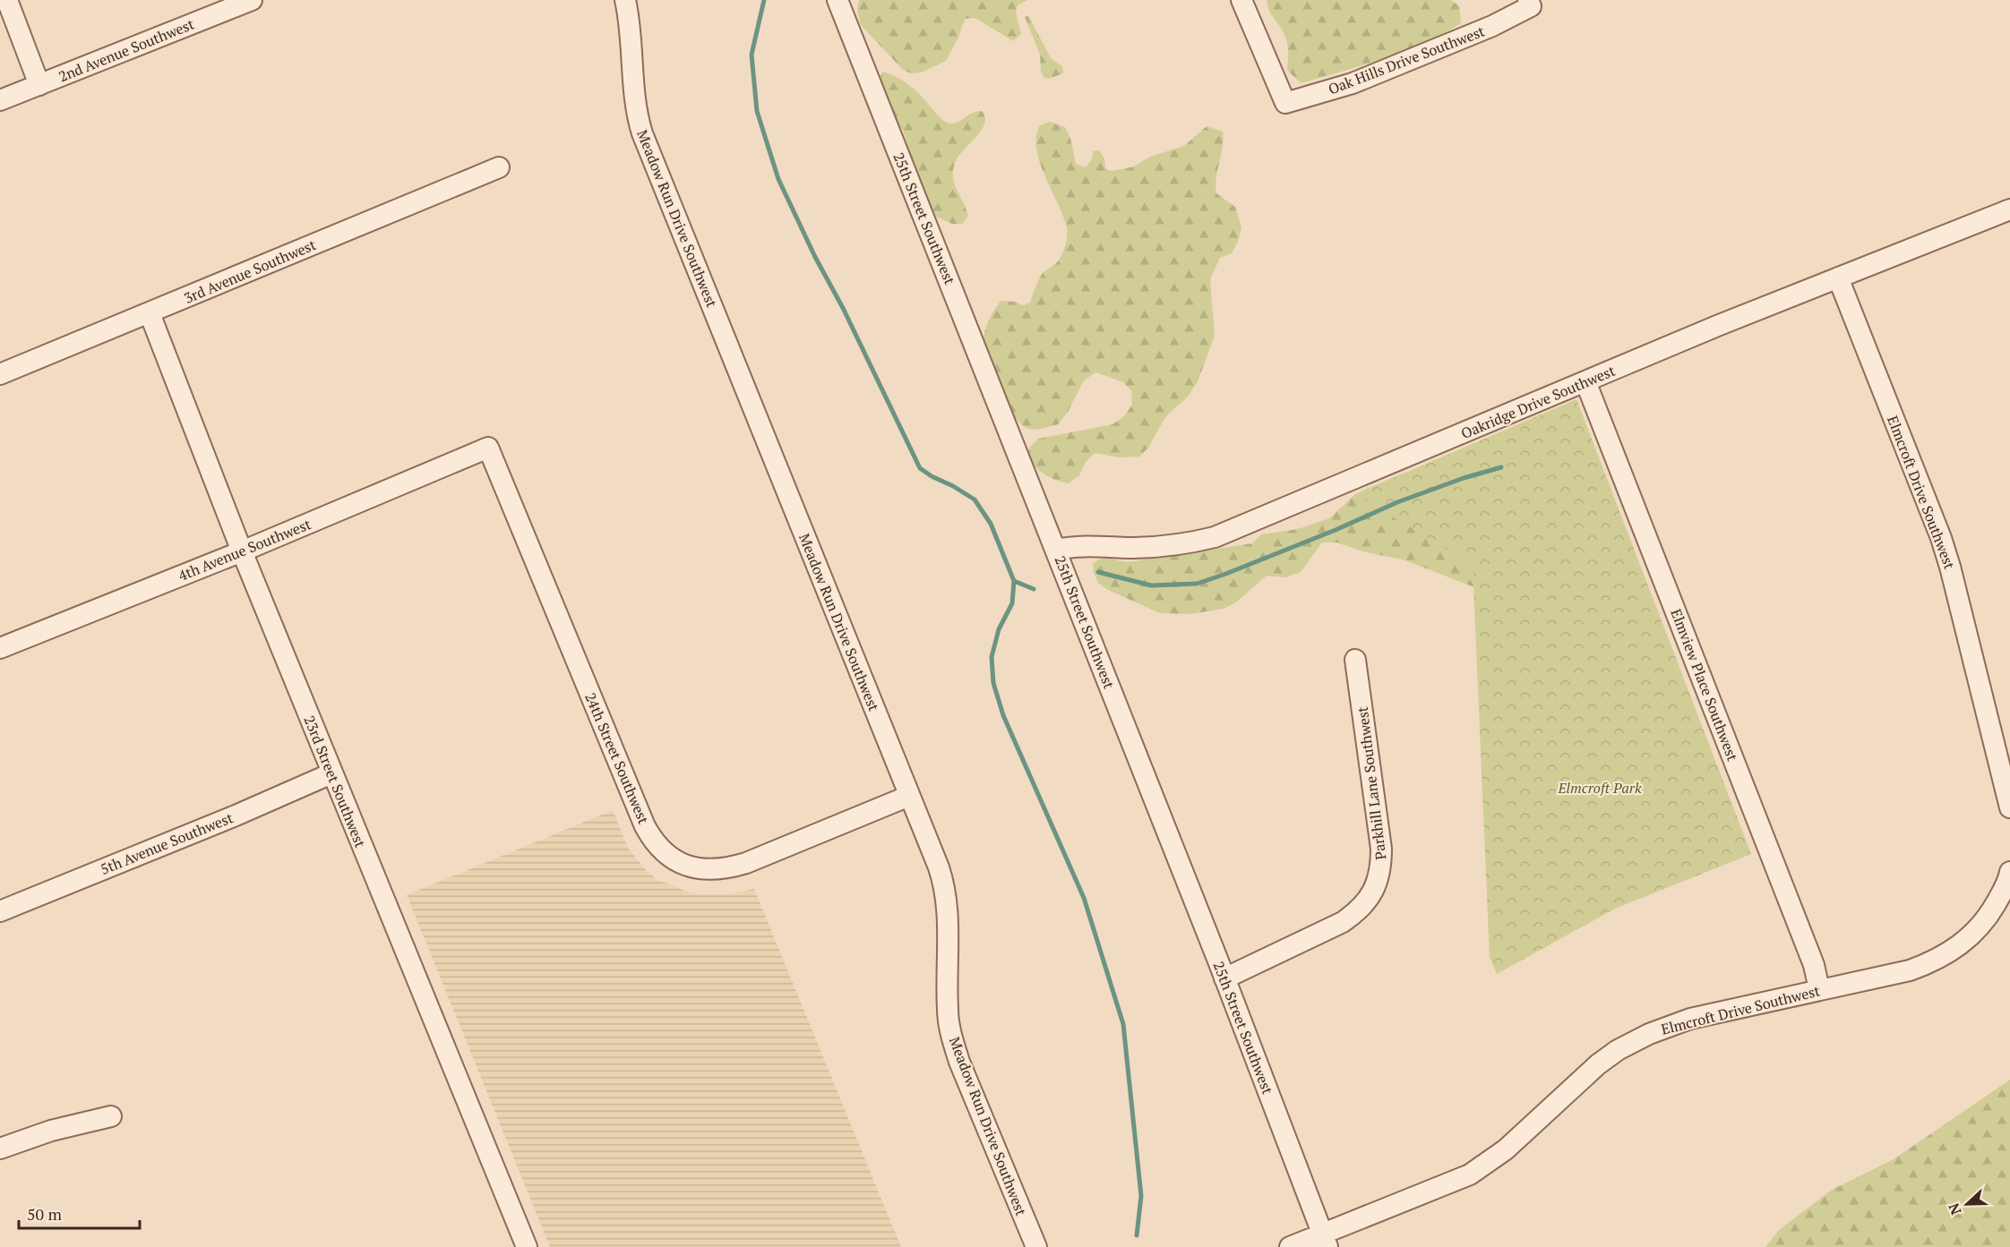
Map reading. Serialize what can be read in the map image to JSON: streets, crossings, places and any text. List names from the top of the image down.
{
  "streets": {
    "street": [
      "2nd Avenue Southwest",
      "Oak Hills Drive Southwest",
      "Meadow Run Drive Southwest",
      "25th Street Southwest",
      "3rd Avenue Southwest",
      "Oakridge Drive Southwest",
      "Elmcroft Drive Southwest",
      "4th Avenue Southwest",
      "Elmview Place Southwest",
      "24th Street Southwest",
      "23rd Street Southwest",
      "Parkhill Lane Southwest",
      "5th Avenue Southwest"
    ]
  },
  "crossings": [
    ["Meadow Run Drive Southwest", "24th Street Southwest"],
    ["25th Street Southwest", "Oakridge Drive Southwest"],
    ["25th Street Southwest", "Elmcroft Drive Southwest"],
    ["25th Street Southwest", "Parkhill Lane Southwest"],
    ["3rd Avenue Southwest", "23rd Street Southwest"],
    ["Oakridge Drive Southwest", "Elmcroft Drive Southwest"],
    ["Oakridge Drive Southwest", "Elmview Place Southwest"],
    ["Elmcroft Drive Southwest", "Elmview Place Southwest"],
    ["4th Avenue Southwest", "24th Street Southwest"],
    ["4th Avenue Southwest", "23rd Street Southwest"],
    ["23rd Street Southwest", "5th Avenue Southwest"]
  ],
  "parks": ["Elmcroft Park"],
  "scale_bar": "50 m",
  "north": "left"
}
